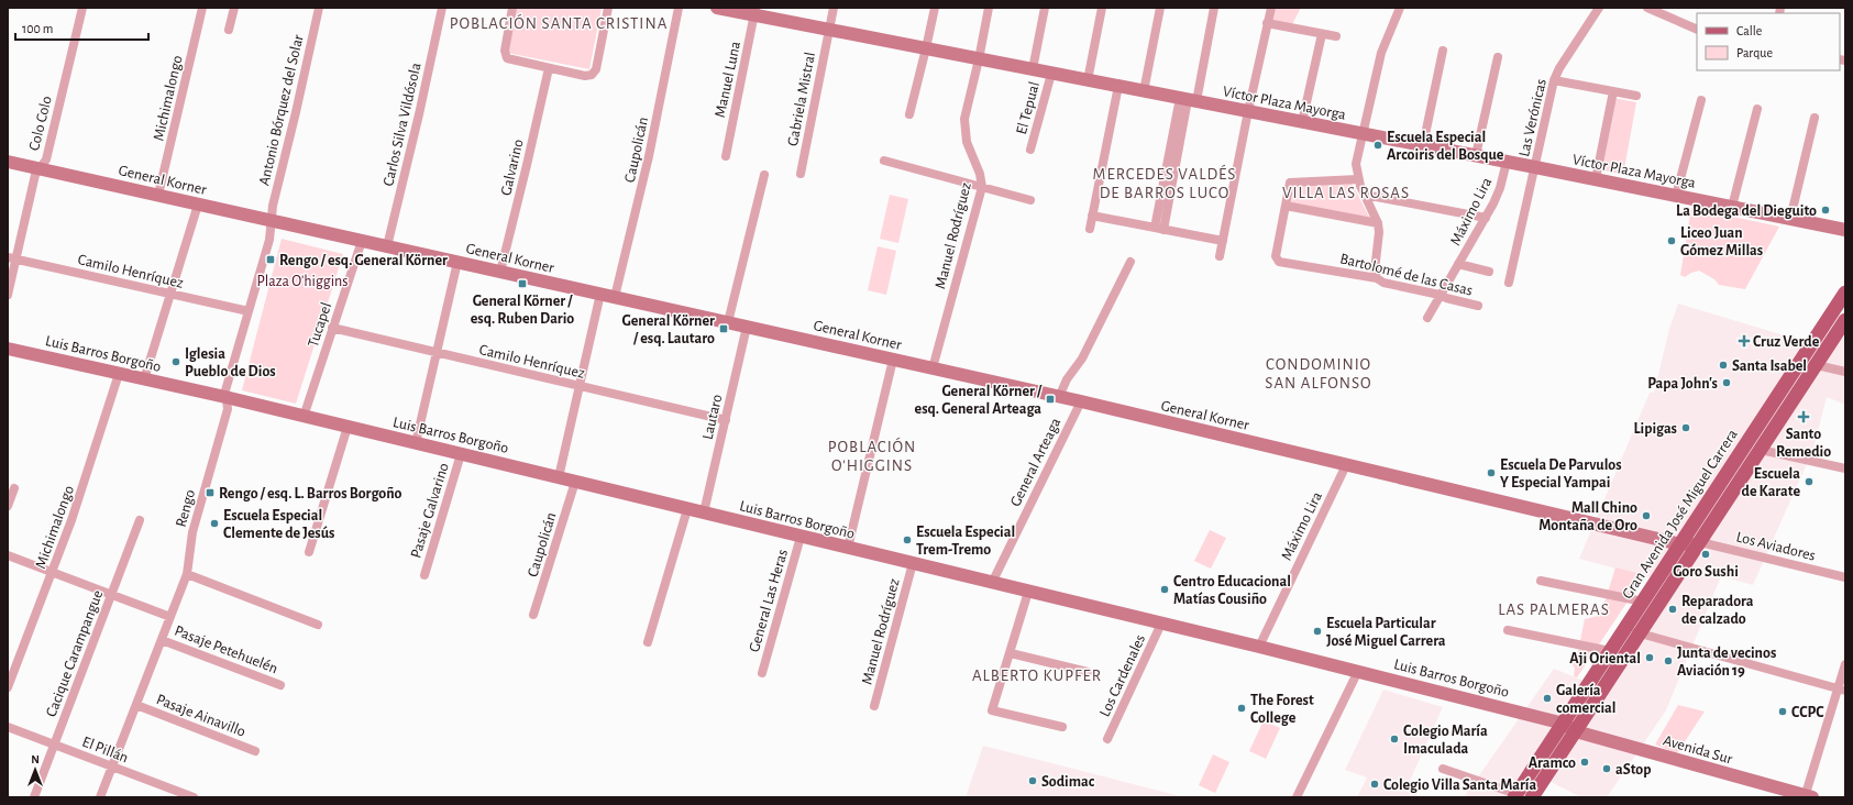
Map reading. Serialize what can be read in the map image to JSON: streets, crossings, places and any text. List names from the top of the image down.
{
  "streets": {
    "main road": ["Gran Avenida José Miguel Carrera"],
    "street": [
      "Manuel Luna",
      "Michimalongo",
      "Gabriela Mistral",
      "Víctor Plaza Mayorga",
      "El Tepual",
      "Antonio Bórquez del Solar",
      "Las Verónicas",
      "Colo Colo",
      "Carlos Silva Vildósola",
      "Caupolicán",
      "Galvarino",
      "General Korner",
      "Máximo Lira",
      "Manuel Rodríguez",
      "Camilo Henríquez",
      "Bartolomé de las Casas",
      "Tucapel",
      "Luis Barros Borgoño",
      "Lautaro",
      "General Arteaga",
      "Rengo",
      "Pasaje Galvarino",
      "Los Aviadores",
      "General Las Heras",
      "Pasaje Petehuelén",
      "Cacique Carampangue",
      "Los Cardenales",
      "Pasaje Ainavillo",
      "El Pillán",
      "Avenida Sur"
    ]
  },
  "crossings": [
    ["Manuel Luna", "Víctor Plaza Mayorga"],
    ["Michimalongo", "General Korner"],
    ["Michimalongo", "Luis Barros Borgoño"],
    ["Gabriela Mistral", "Víctor Plaza Mayorga"],
    ["Víctor Plaza Mayorga", "El Tepual"],
    ["Víctor Plaza Mayorga", "Las Verónicas"],
    ["Víctor Plaza Mayorga", "Máximo Lira"],
    ["Víctor Plaza Mayorga", "Manuel Rodríguez"],
    ["Antonio Bórquez del Solar", "General Korner"],
    ["Antonio Bórquez del Solar", "Rengo"],
    ["Colo Colo", "General Korner"],
    ["Colo Colo", "Camilo Henríquez"],
    ["Carlos Silva Vildósola", "General Korner"],
    ["Caupolicán", "General Korner"],
    ["Caupolicán", "Luis Barros Borgoño"],
    ["Galvarino", "General Korner"],
    ["General Korner", "Máximo Lira"],
    ["General Korner", "Manuel Rodríguez"],
    ["General Korner", "Tucapel"],
    ["General Korner", "Lautaro"],
    ["General Korner", "General Arteaga"],
    ["General Korner", "Rengo"],
    ["General Korner", "Gran Avenida José Miguel Carrera"],
    ["General Korner", "Los Aviadores"],
    ["Máximo Lira", "Bartolomé de las Casas"],
    ["Máximo Lira", "Luis Barros Borgoño"],
    ["Manuel Rodríguez", "Luis Barros Borgoño"],
    ["Camilo Henríquez", "Tucapel"],
    ["Camilo Henríquez", "Lautaro"],
    ["Camilo Henríquez", "Rengo"],
    ["Tucapel", "Luis Barros Borgoño"],
    ["Luis Barros Borgoño", "Lautaro"],
    ["Luis Barros Borgoño", "General Arteaga"],
    ["Luis Barros Borgoño", "Rengo"],
    ["Luis Barros Borgoño", "Pasaje Galvarino"],
    ["Luis Barros Borgoño", "Gran Avenida José Miguel Carrera"],
    ["Luis Barros Borgoño", "General Las Heras"],
    ["Luis Barros Borgoño", "Los Cardenales"],
    ["Luis Barros Borgoño", "Avenida Sur"],
    ["Rengo", "Pasaje Petehuelén"],
    ["Rengo", "Pasaje Ainavillo"],
    ["Rengo", "El Pillán"],
    ["Gran Avenida José Miguel Carrera", "Los Aviadores"],
    ["Gran Avenida José Miguel Carrera", "Avenida Sur"],
    ["Cacique Carampangue", "El Pillán"]
  ],
  "districts": [
    "POBLACIÓN SANTA CRISTINA",
    "MERCEDES VALDÉS DE BARROS LUCO",
    "VILLA LAS ROSAS",
    "CONDOMINIO SAN ALFONSO",
    "POBLACIÓN O'HIGGINS",
    "LAS PALMERAS",
    "ALBERTO KUPFER"
  ],
  "parks": ["Plaza O'higgins"],
  "places": {
    "other": [
      "Escuela Especial Arcoiris del Bosque",
      "La Bodega del Dieguito",
      "Liceo Juan Gómez Millas",
      "Iglesia Pueblo de Dios",
      "Santa Isabel",
      "Papa John's",
      "Lipigas",
      "Escuela De Parvulos Y Especial Yampai",
      "Escuela de Karate",
      "Mall Chino Montaña de Oro",
      "Escuela Especial Clemente de Jesús",
      "Escuela Especial Trem-Tremo",
      "Goro Sushi",
      "Centro Educacional Matías Cousiño",
      "Reparadora de calzado",
      "Escuela Particular José Miguel Carrera",
      "Aji Oriental",
      "Junta de vecinos Aviación 19",
      "Galería comercial",
      "The Forest College",
      "CCPC",
      "Colegio María Imaculada",
      "Aramco",
      "aStop",
      "Sodimac",
      "Colegio Villa Santa María"
    ],
    "transit": [
      "Rengo / esq. General Körner",
      "General Körner / esq. Ruben Dario",
      "General Körner / esq. Lautaro",
      "General Körner / esq. General Arteaga",
      "Rengo / esq. L. Barros Borgoño"
    ],
    "health": ["Cruz Verde", "Santo Remedio"]
  },
  "legend": ["Calle", "Parque"],
  "scale_bar": "100 m",
  "north": "top"
}
